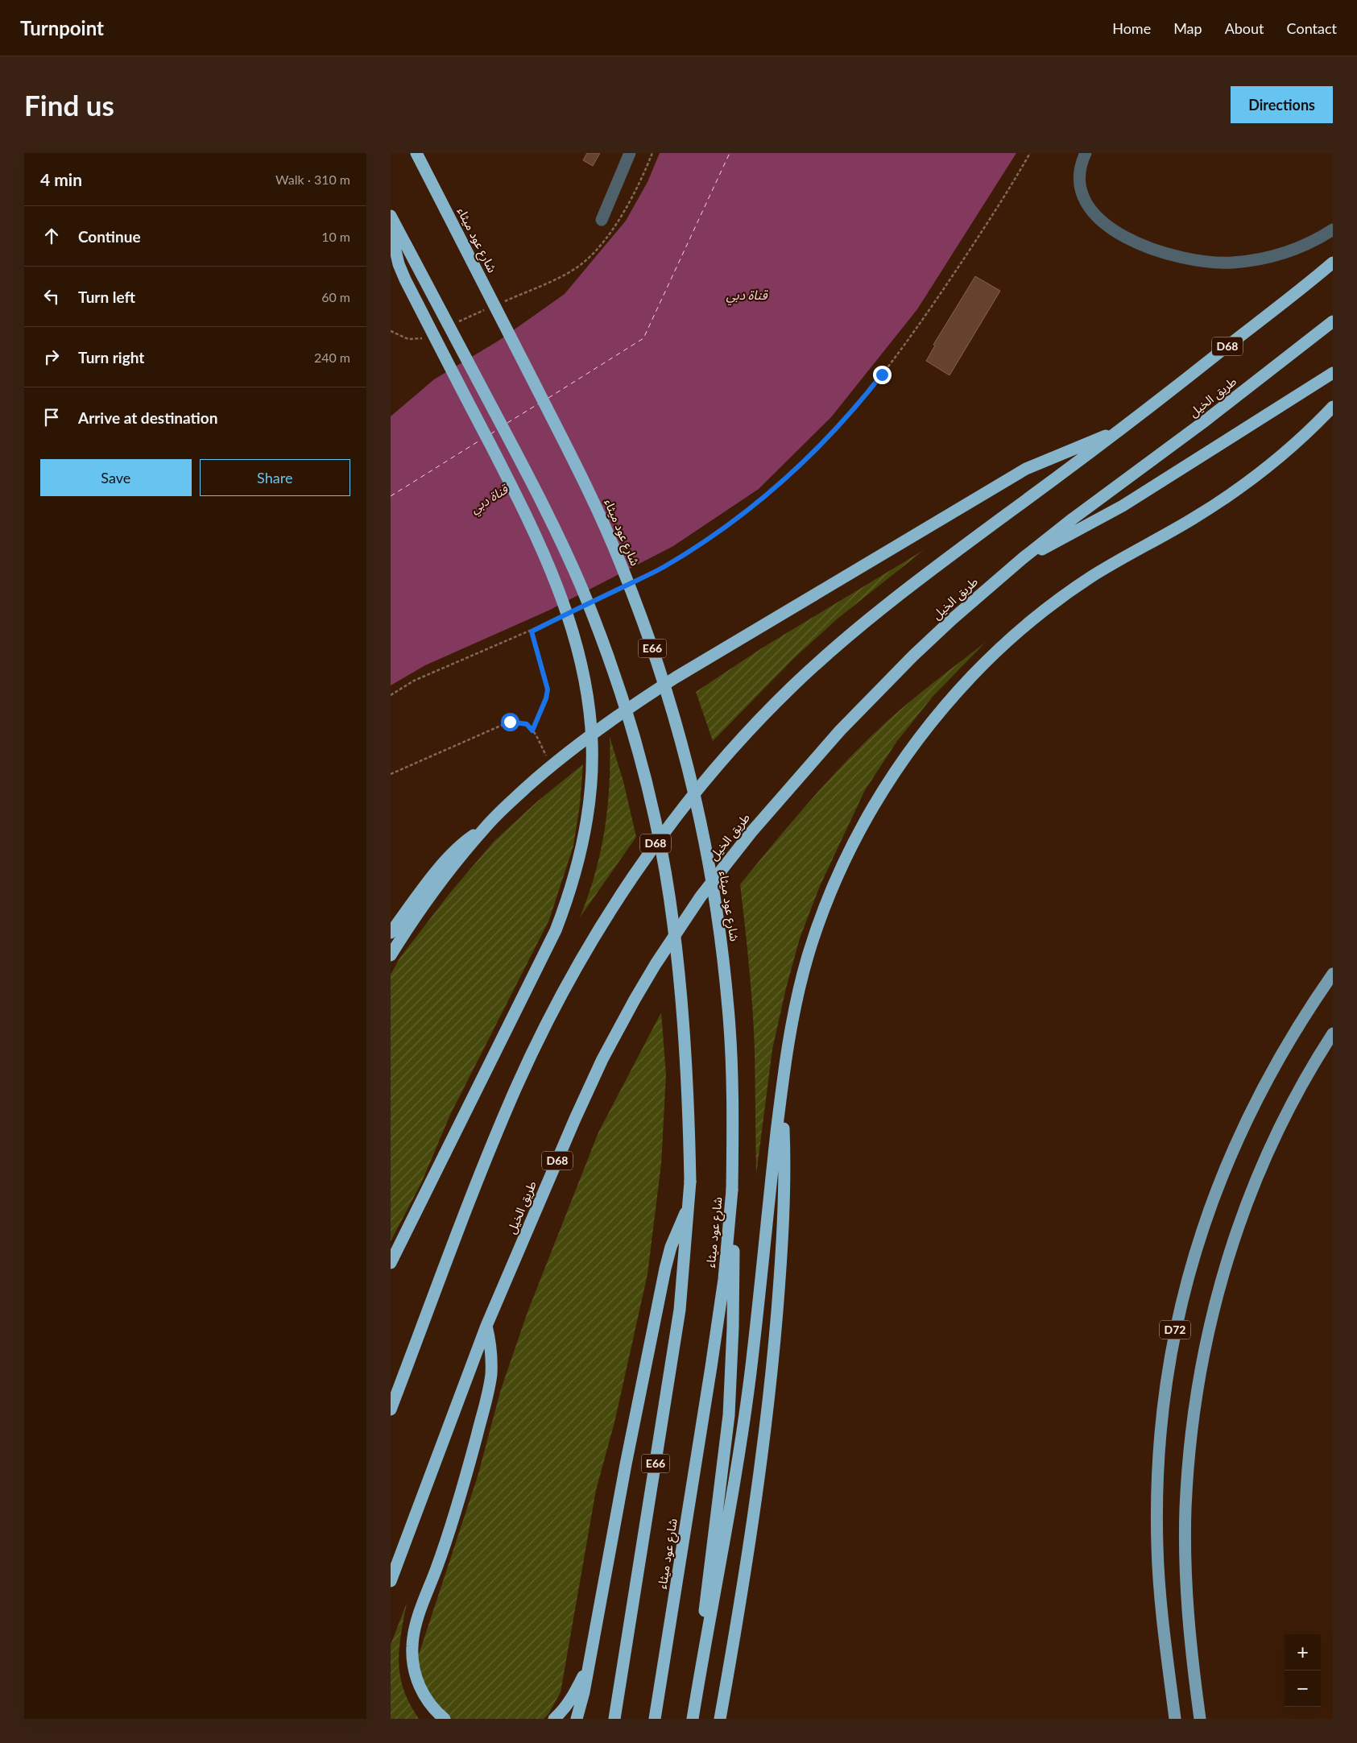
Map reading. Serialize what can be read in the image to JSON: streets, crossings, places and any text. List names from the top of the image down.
{
  "streets": {
    "highway": [
      "شارع عود ميثاء",
      "D68",
      "طريق الخيل",
      "E66"
    ],
    "main road": ["D72"]
  },
  "water": ["قناة دبي"],
  "page": {
    "header": "Turnpoint",
    "nav": [
      "Home",
      "Map",
      "About",
      "Contact"
    ],
    "buttons": [
      "Directions",
      ["Save", "Share"]
    ],
    "title": "Find us",
    "heading": ["4 min", "Walk · 310 m"],
    "list": [
      ["Continue", "10 m"],
      ["Turn left", "60 m"],
      ["Turn right", "240 m"],
      "Arrive at destination"
    ],
    "map_buttons": ["+", "−"]
  }
}
